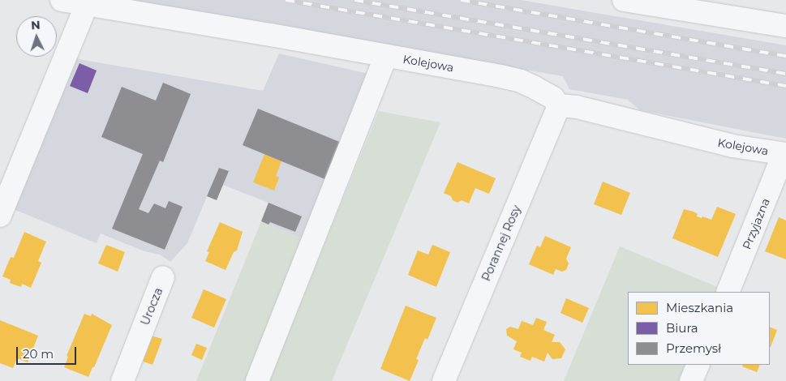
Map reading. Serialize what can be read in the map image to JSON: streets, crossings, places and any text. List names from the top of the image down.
{
  "streets": {
    "street": [
      "Kolejowa",
      "Przyjazna",
      "Porannej Rosy",
      "Urocza"
    ]
  },
  "crossings": [
    ["Kolejowa", "Przyjazna"],
    ["Kolejowa", "Porannej Rosy"]
  ],
  "legend": ["Mieszkania", "Biura", "Przemysł"],
  "scale_bar": "20 m",
  "north": "top"
}
